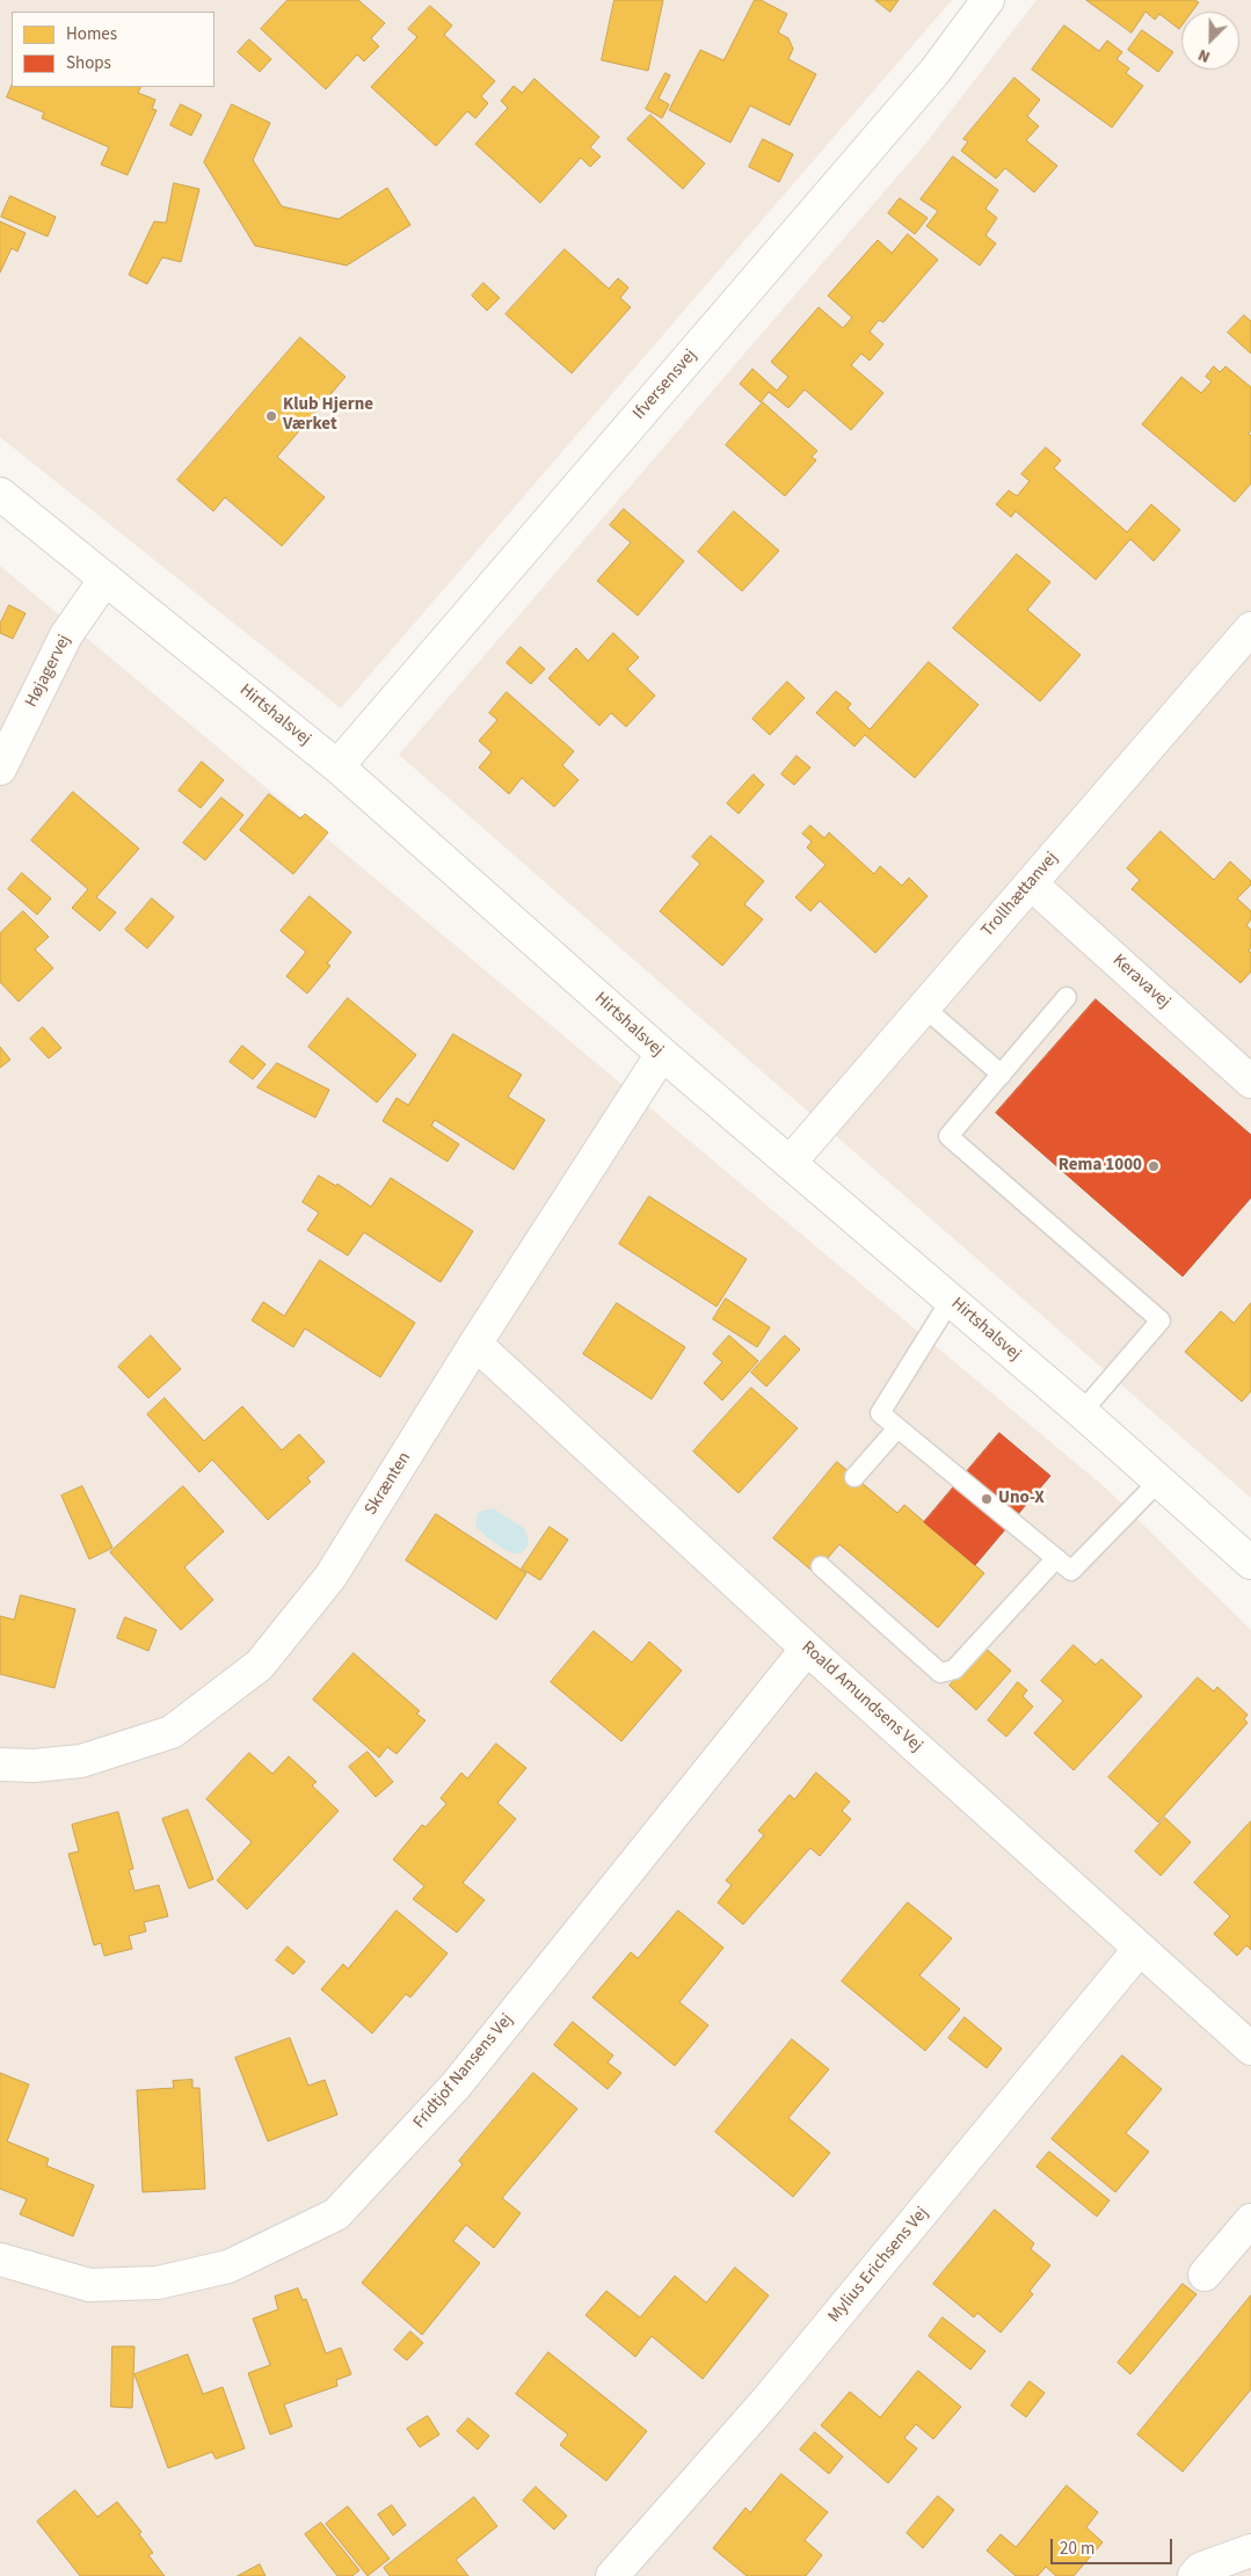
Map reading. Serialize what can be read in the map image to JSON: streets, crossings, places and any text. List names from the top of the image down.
{
  "streets": {
    "street": [
      "Ifversensvej",
      "Højagervej",
      "Hirtshalsvej",
      "Trollhættanvej",
      "Keravavej",
      "Skrænten",
      "Roald Amundsens Vej",
      "Fridtjof Nansens Vej",
      "Mylius Erichsens Vej"
    ]
  },
  "crossings": [
    ["Ifversensvej", "Hirtshalsvej"],
    ["Højagervej", "Hirtshalsvej"],
    ["Hirtshalsvej", "Trollhættanvej"],
    ["Hirtshalsvej", "Skrænten"],
    ["Trollhættanvej", "Keravavej"],
    ["Skrænten", "Roald Amundsens Vej"],
    ["Roald Amundsens Vej", "Fridtjof Nansens Vej"],
    ["Roald Amundsens Vej", "Mylius Erichsens Vej"]
  ],
  "places": ["Klub Hjerne Værket", "Rema 1000", "Uno-X"],
  "legend": ["Homes", "Shops"],
  "scale_bar": "20 m",
  "north": "bottom left"
}
